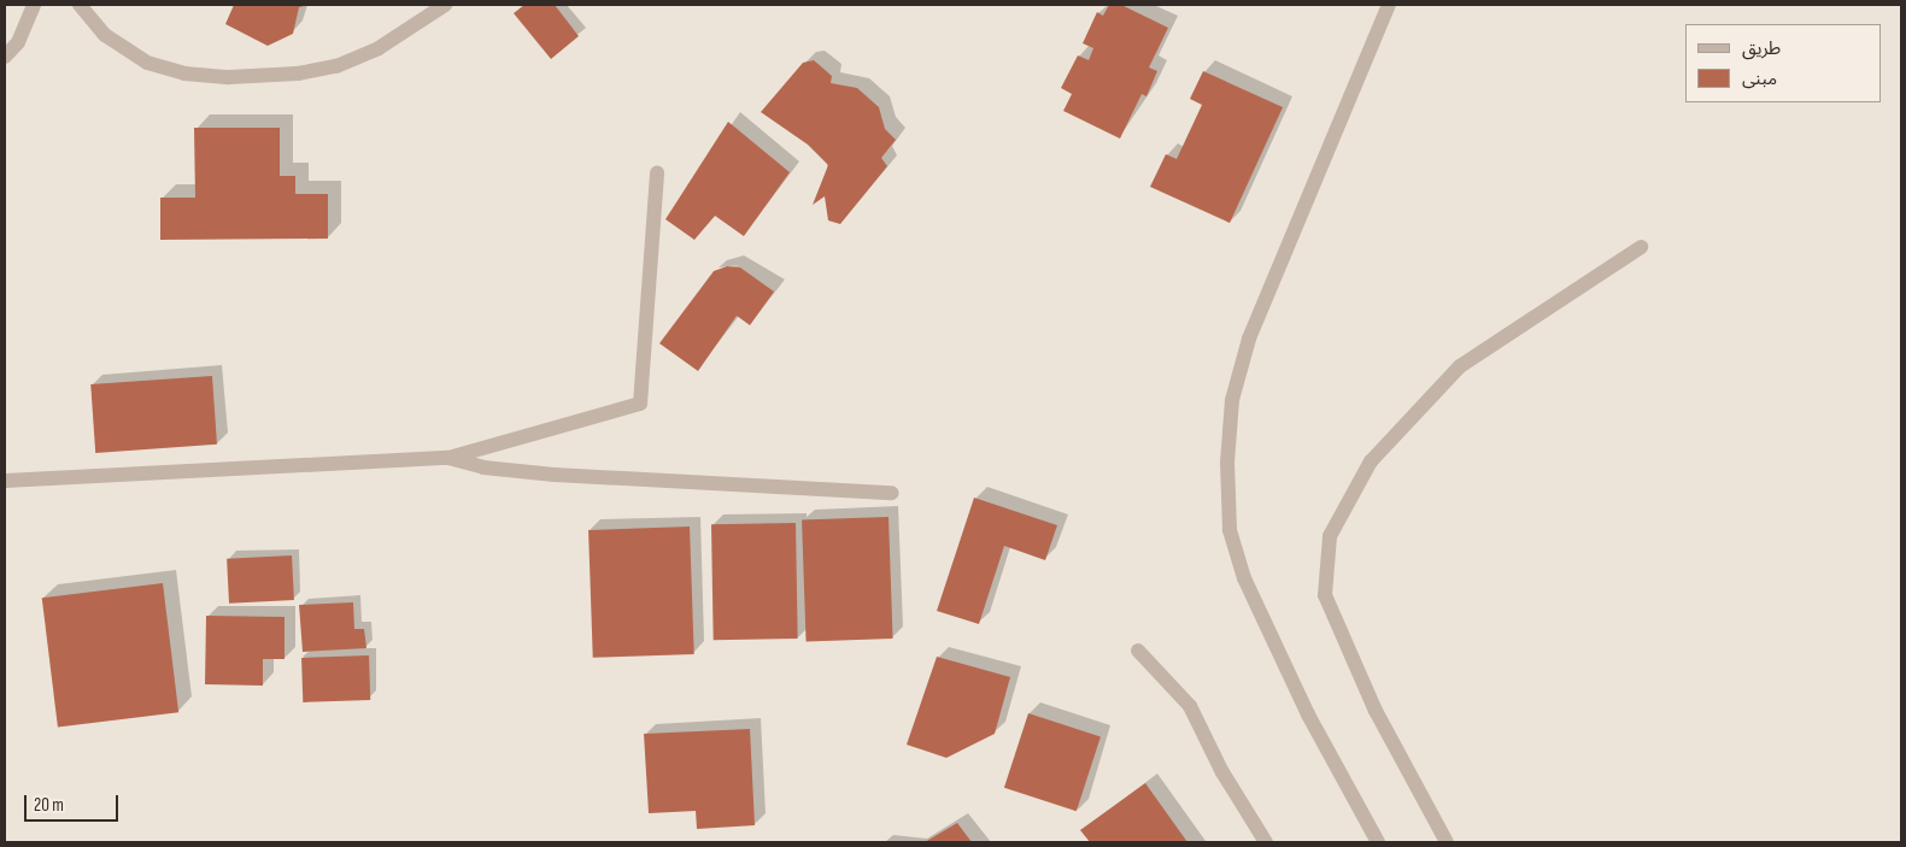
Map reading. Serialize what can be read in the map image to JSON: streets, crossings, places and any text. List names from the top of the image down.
{
  "legend": ["طريق", "مبنى"],
  "scale_bar": "20 m"
}
